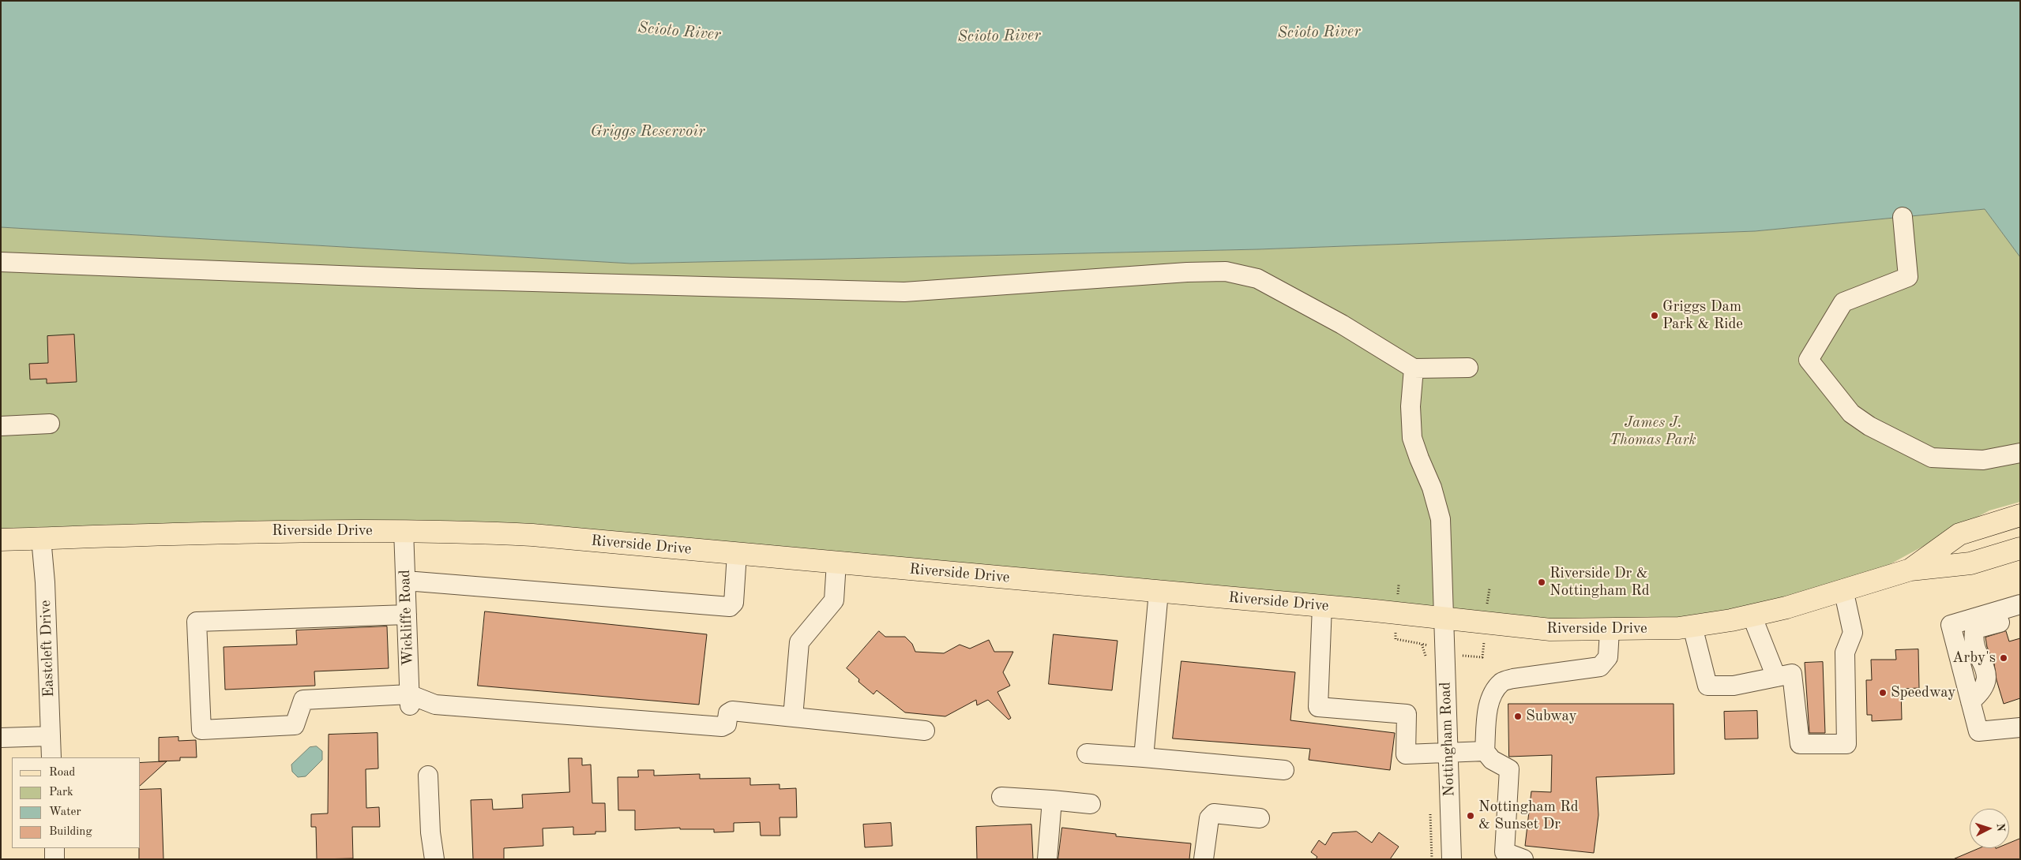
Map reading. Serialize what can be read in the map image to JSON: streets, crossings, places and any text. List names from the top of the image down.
{
  "streets": {
    "main road": ["Riverside Drive"],
    "street": ["Wickliffe Road", "Eastcleft Drive", "Nottingham Road"]
  },
  "crossings": [
    ["Riverside Drive", "Wickliffe Road"],
    ["Riverside Drive", "Eastcleft Drive"],
    ["Riverside Drive", "Nottingham Road"]
  ],
  "water": ["Scioto River", "Griggs Reservoir"],
  "parks": ["James J. Thomas Park"],
  "places": [
    "Griggs Dam Park & Ride",
    "Riverside Dr & Nottingham Rd",
    "Arby's",
    "Speedway",
    "Subway",
    "Nottingham Rd & Sunset Dr"
  ],
  "legend": [
    "Road",
    "Park",
    "Water",
    "Building"
  ],
  "north": "right"
}
